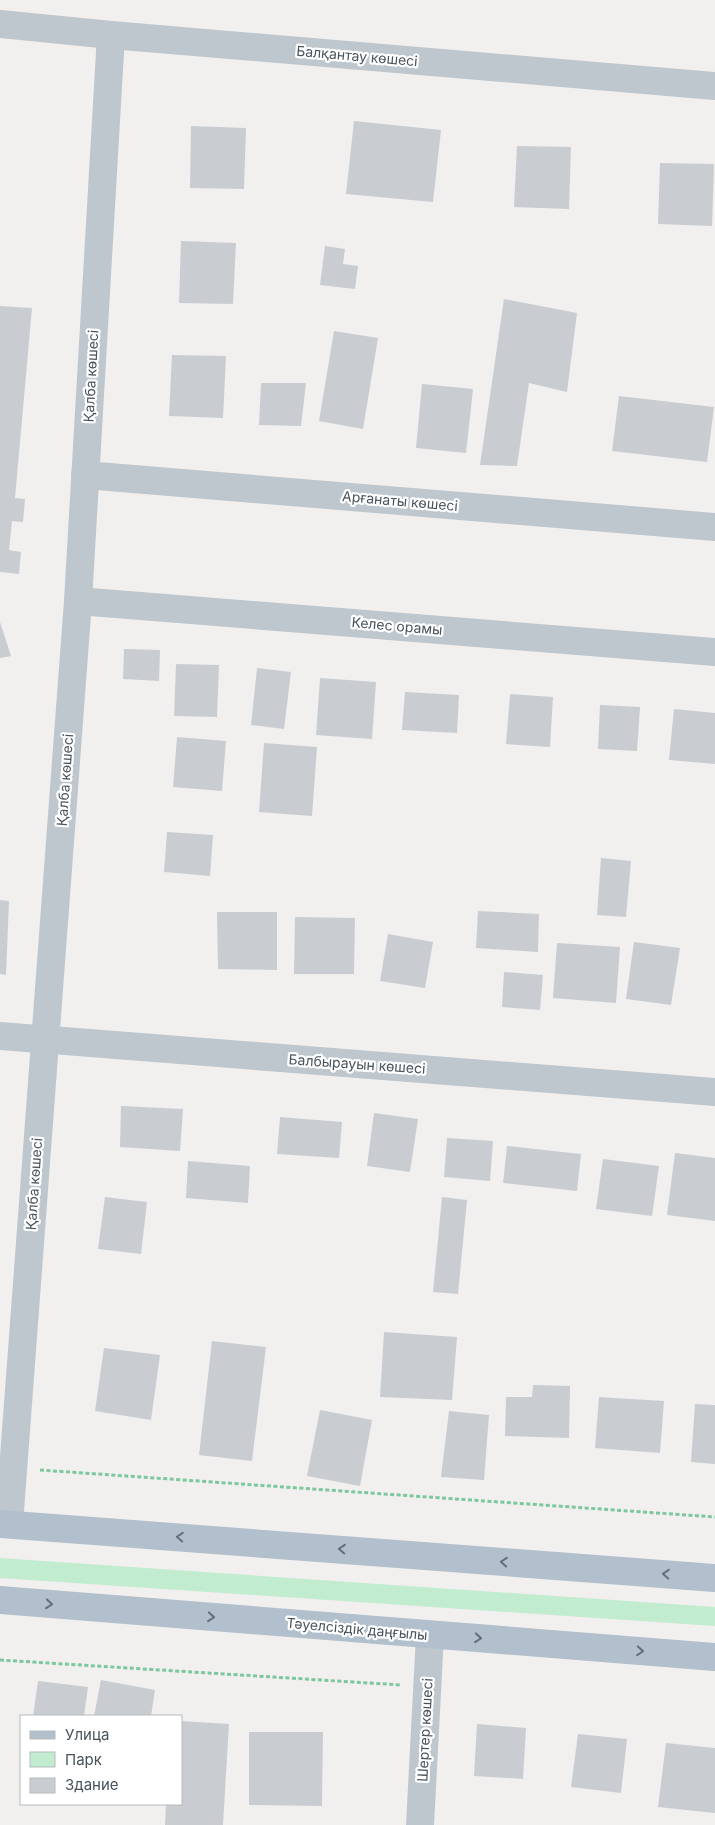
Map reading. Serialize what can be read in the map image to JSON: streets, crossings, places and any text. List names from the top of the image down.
{
  "streets": {
    "main road": ["Тәуелсіздік даңғылы"],
    "street": [
      "Балқантау көшесі",
      "Қалба көшесі",
      "Арғанаты көшесі",
      "Келес орамы",
      "Балбырауын көшесі",
      "Шертер көшесі"
    ]
  },
  "crossings": [
    ["Балқантау көшесі", "Қалба көшесі"],
    ["Қалба көшесі", "Арғанаты көшесі"],
    ["Қалба көшесі", "Келес орамы"],
    ["Қалба көшесі", "Балбырауын көшесі"],
    ["Тәуелсіздік даңғылы", "Шертер көшесі"]
  ],
  "legend": ["Улица", "Парк", "Здание"]
}
